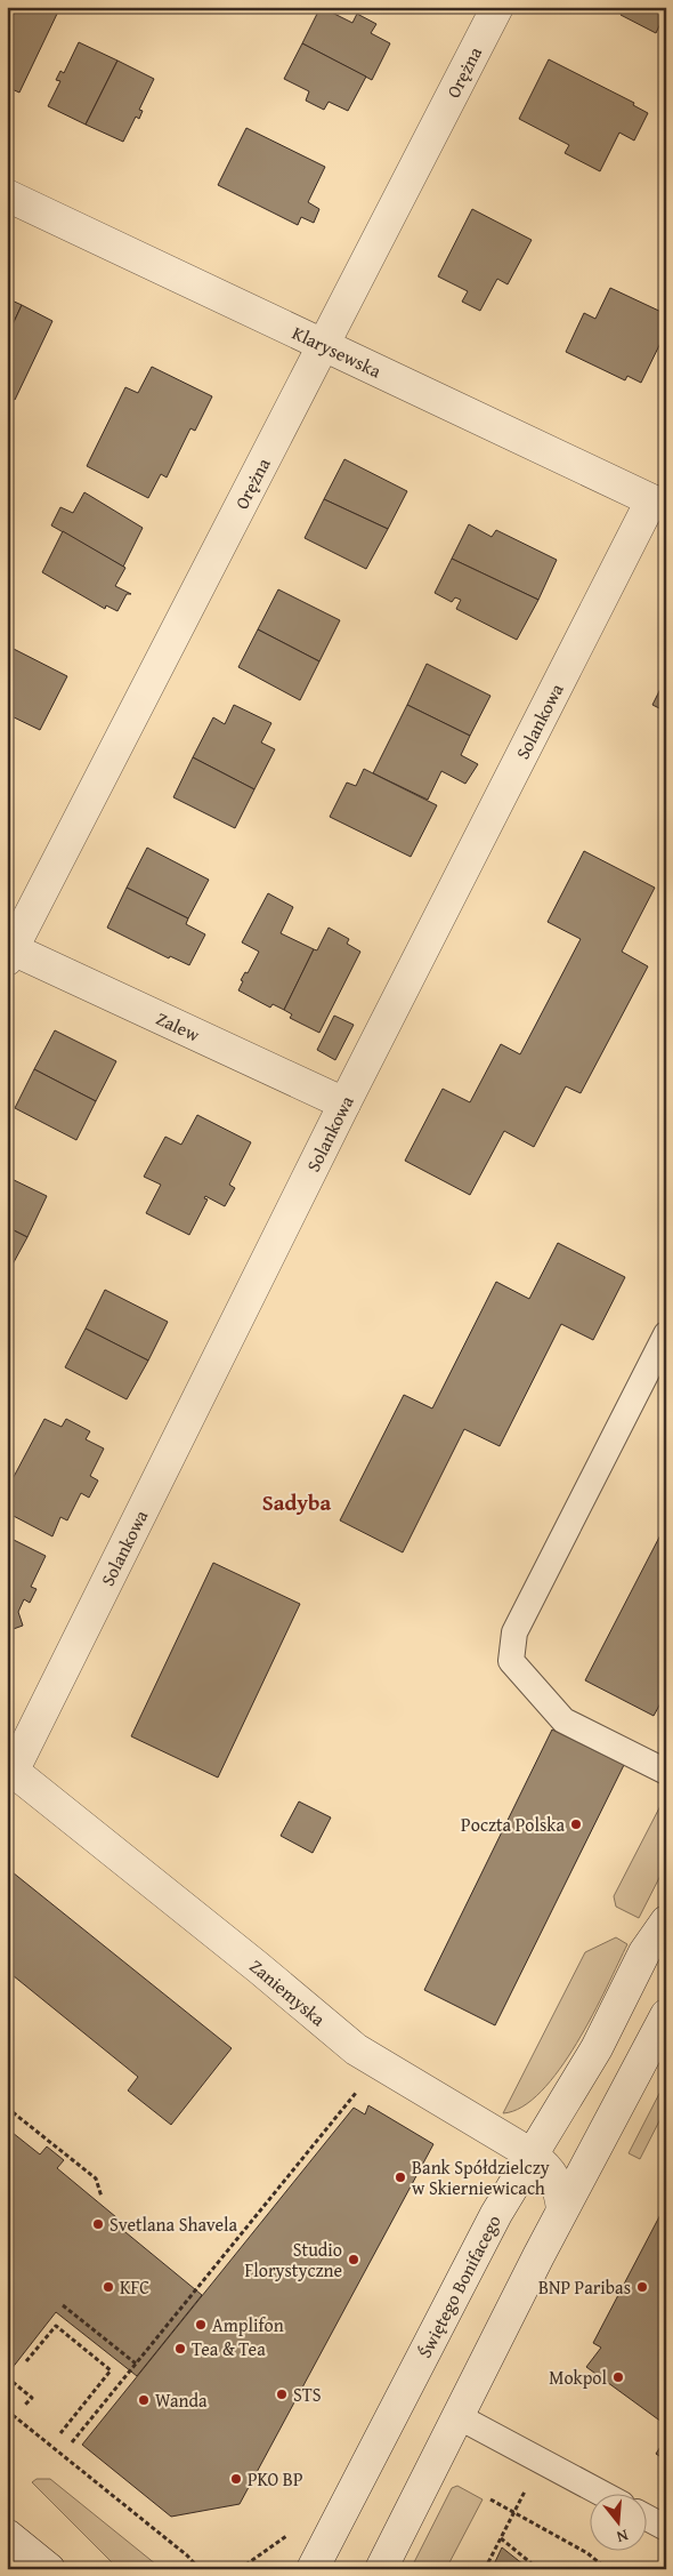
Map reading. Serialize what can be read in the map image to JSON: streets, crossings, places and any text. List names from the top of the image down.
{
  "streets": {
    "street": [
      "Orężna",
      "Klarysewska",
      "Solankowa",
      "Zalew",
      "Zaniemyska",
      "Świętego Bonifacego"
    ]
  },
  "crossings": [
    ["Orężna", "Klarysewska"],
    ["Orężna", "Zalew"],
    ["Klarysewska", "Solankowa"],
    ["Solankowa", "Zalew"],
    ["Solankowa", "Zaniemyska"],
    ["Zaniemyska", "Świętego Bonifacego"]
  ],
  "districts": ["Sadyba"],
  "places": [
    "Poczta Polska",
    "Bank Spółdzielczy w Skierniewicach",
    "Svetlana Shavela",
    "Studio Florystyczne",
    "KFC",
    "BNP Paribas",
    "Amplifon",
    "Tea & Tea",
    "Mokpol",
    "STS",
    "Wanda",
    "PKO BP"
  ],
  "north": "bottom"
}
